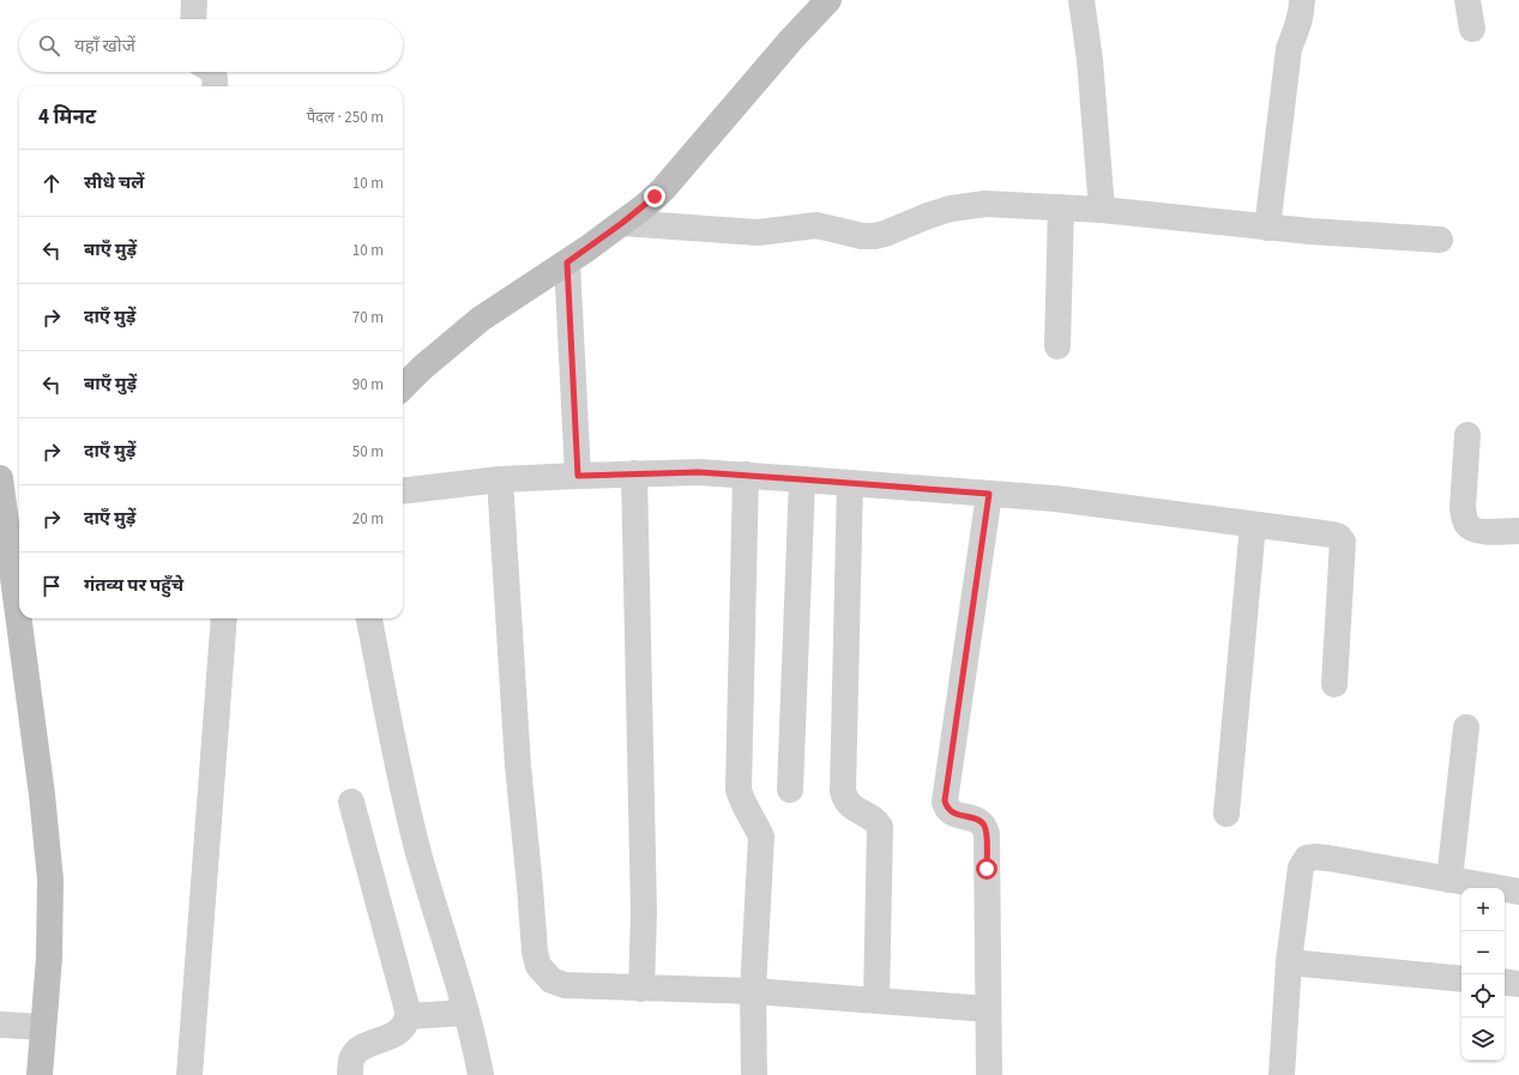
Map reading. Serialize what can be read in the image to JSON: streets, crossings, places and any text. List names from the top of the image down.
{
  "page": {
    "search": "यहाँ खोजें",
    "heading": ["4 मिनट", "पैदल · 250 m"],
    "list": [
      ["सीधे चलें", "10 m"],
      ["बाएँ मुड़ें", "10 m"],
      ["दाएँ मुड़ें", "70 m"],
      ["बाएँ मुड़ें", "90 m"],
      ["दाएँ मुड़ें", "50 m"],
      ["दाएँ मुड़ें", "20 m"],
      "गंतव्य पर पहुँचे"
    ],
    "map_buttons": ["+", "−"]
  }
}
